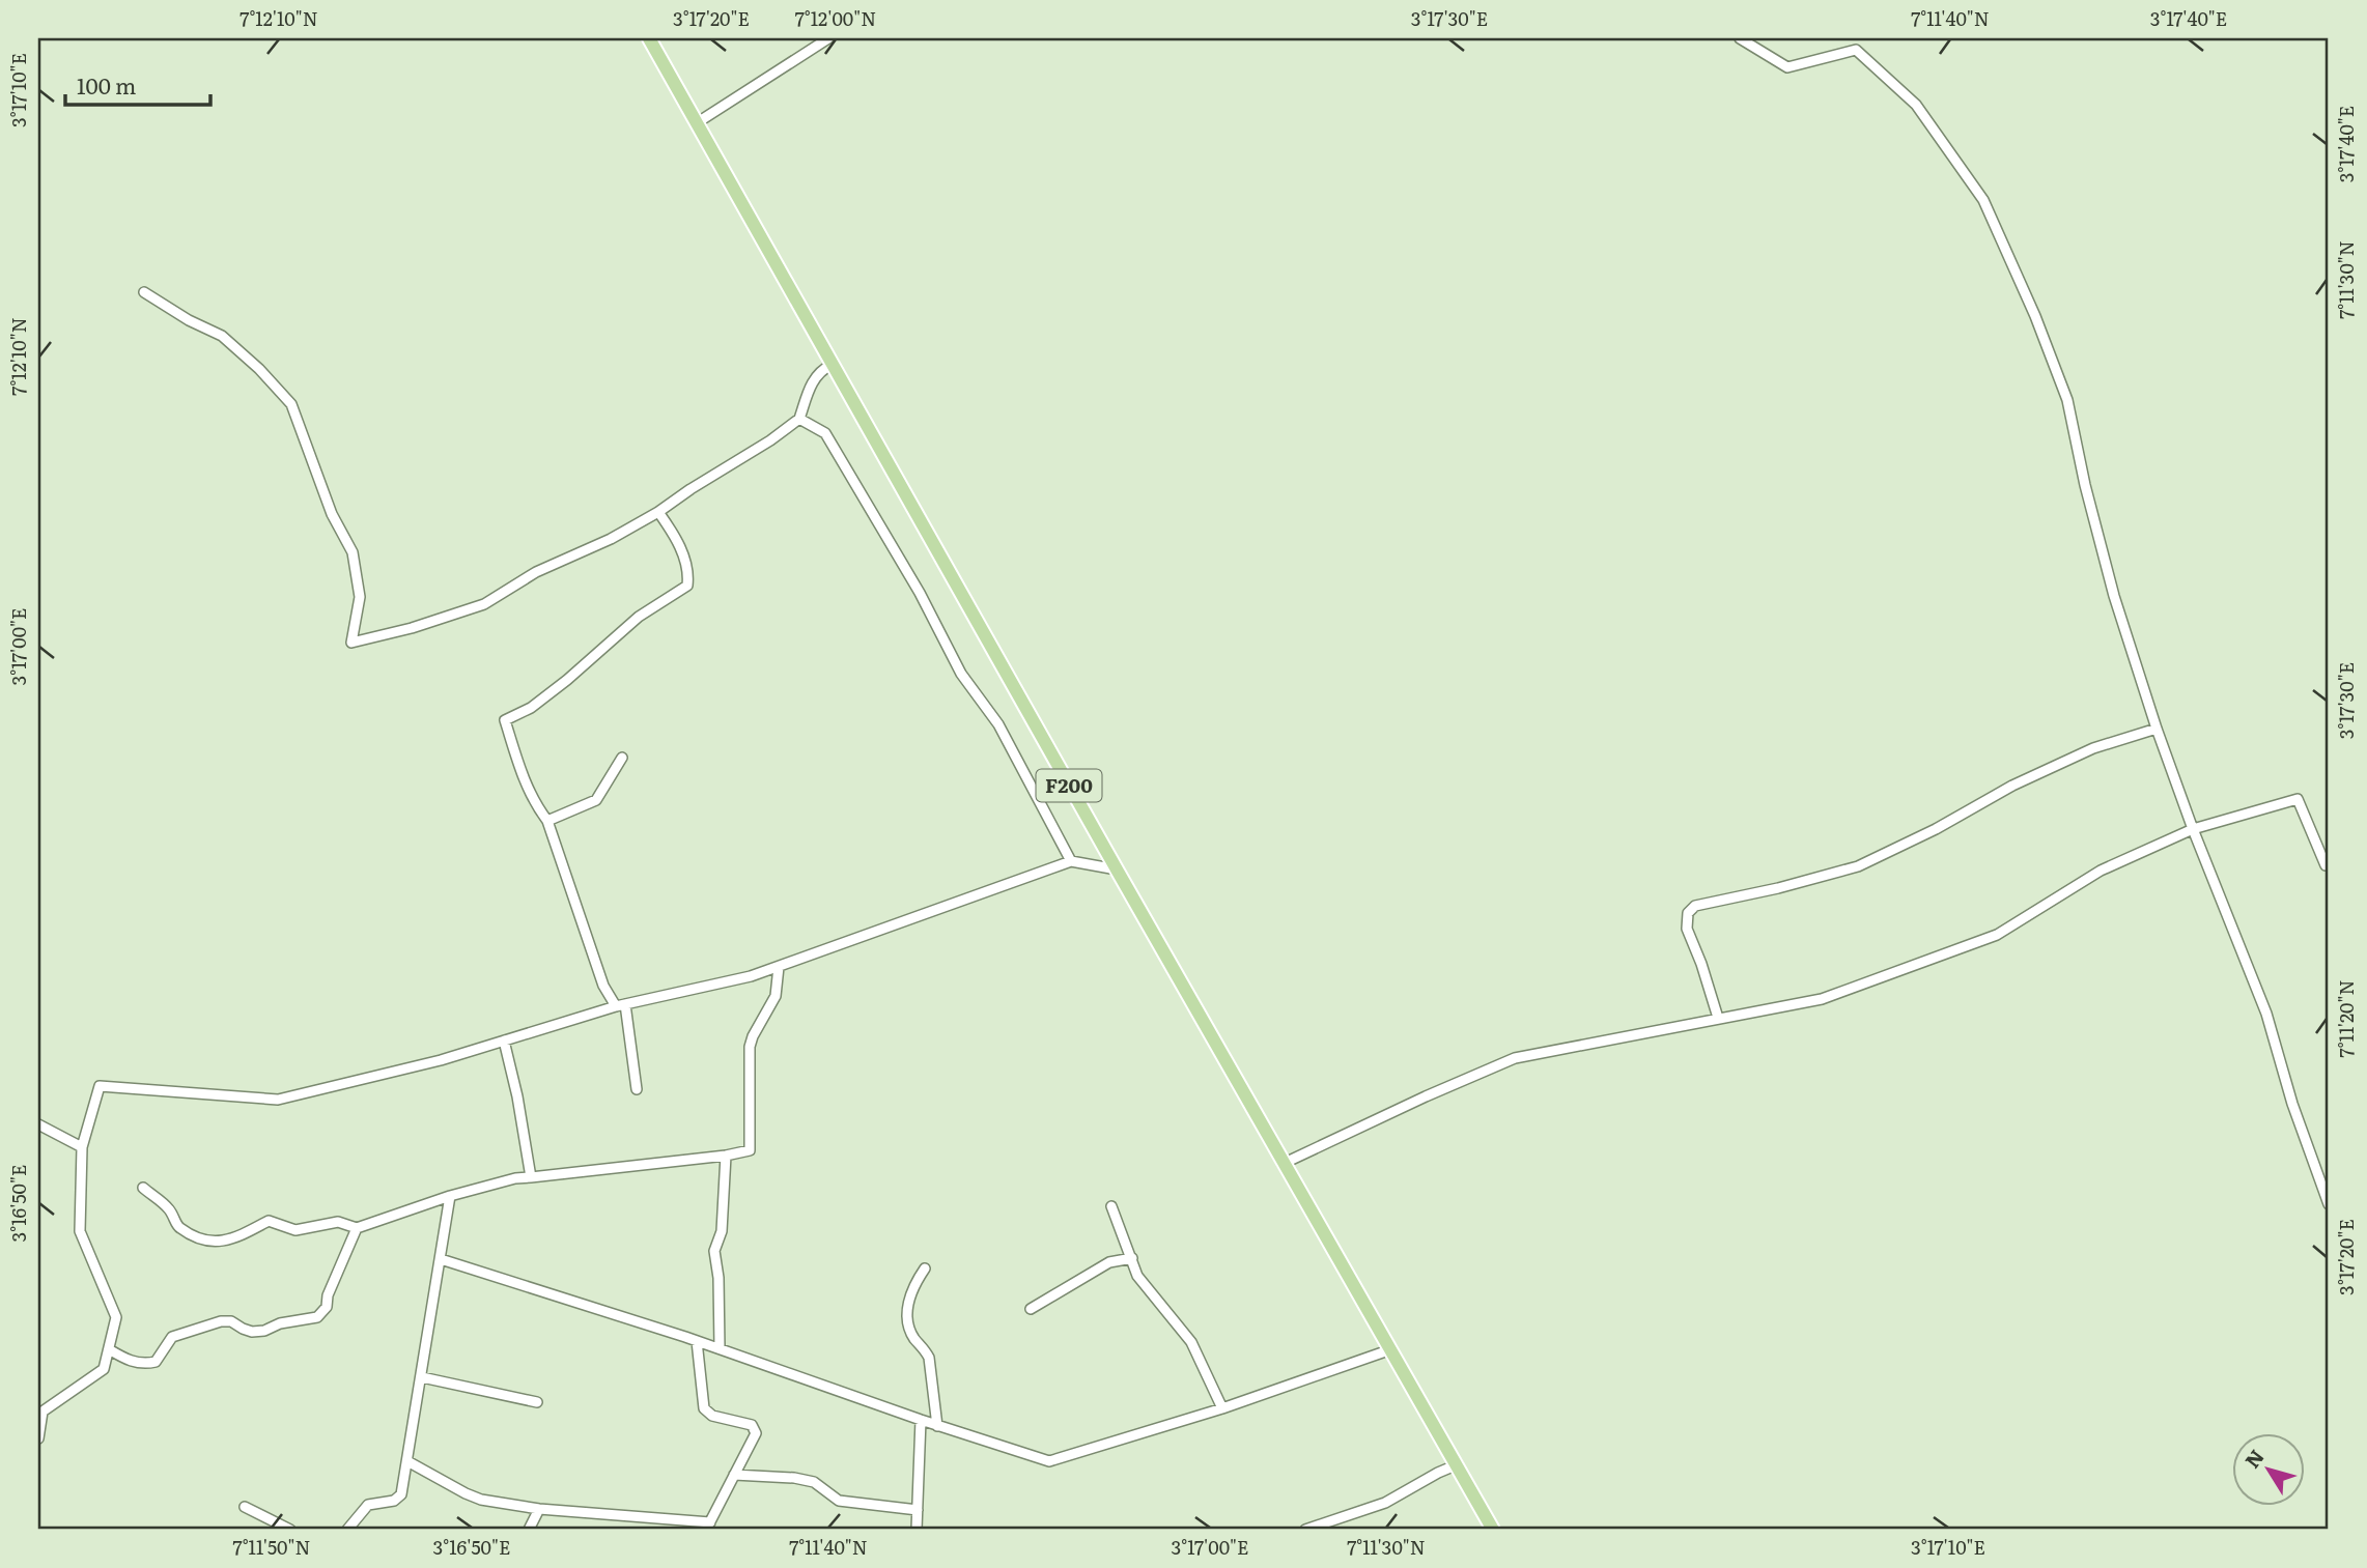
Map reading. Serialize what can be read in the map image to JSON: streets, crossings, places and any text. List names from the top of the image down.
{
  "streets": {
    "main road": ["F200"]
  },
  "scale_bar": "100 m",
  "north": "top left",
  "coordinates": [
    "7°12'10\"N",
    "3°17'20\"E",
    "7°12'00\"N",
    "3°17'30\"E",
    "7°11'40\"N",
    "3°17'40\"E",
    "3°17'10\"E",
    "7°11'30\"N",
    "3°17'00\"E",
    "7°11'20\"N",
    "3°16'50\"E",
    "7°11'50\"N"
  ]
}
